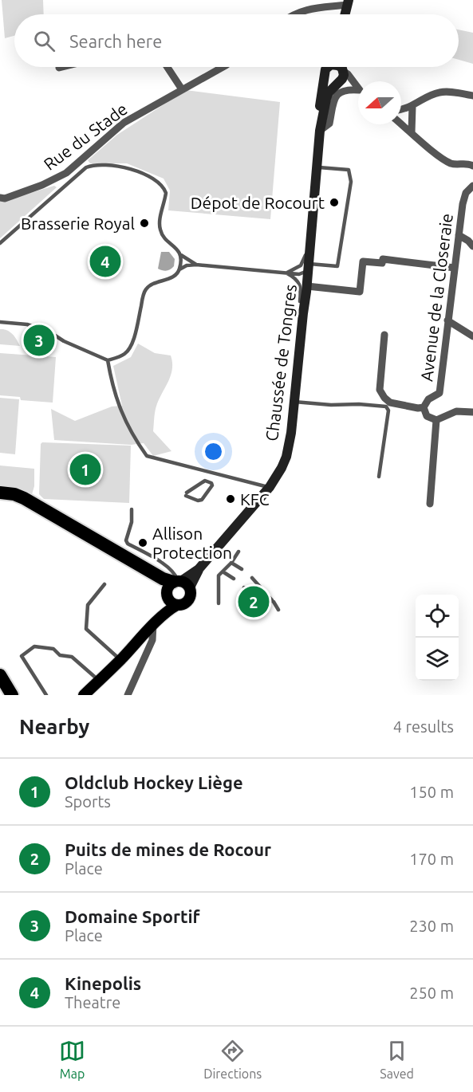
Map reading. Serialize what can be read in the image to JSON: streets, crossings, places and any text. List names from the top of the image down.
{
  "streets": {
    "main road": ["Chaussée de Tongres"],
    "street": ["Rue du Stade", "Avenue de la Closeraie"]
  },
  "places": [
    "Dépot de Rocourt",
    "Brasserie Royal",
    "KFC",
    "Allison Protection"
  ],
  "north": "left",
  "page": {
    "search": "Search here",
    "pins": [
      "4",
      "3",
      "1",
      "2"
    ],
    "heading": ["Nearby", "4 results"],
    "list": [
      {
        "mark": "1",
        "name": "Oldclub Hockey Liège",
        "note": "Sports",
        "value": "150 m"
      },
      {
        "mark": "2",
        "name": "Puits de mines de Rocour",
        "note": "Place",
        "value": "170 m"
      },
      {
        "mark": "3",
        "name": "Domaine Sportif",
        "note": "Place",
        "value": "230 m"
      },
      {
        "mark": "4",
        "name": "Kinepolis",
        "note": "Theatre",
        "value": "250 m"
      }
    ],
    "nav": ["Map", "Directions", "Saved"]
  }
}
